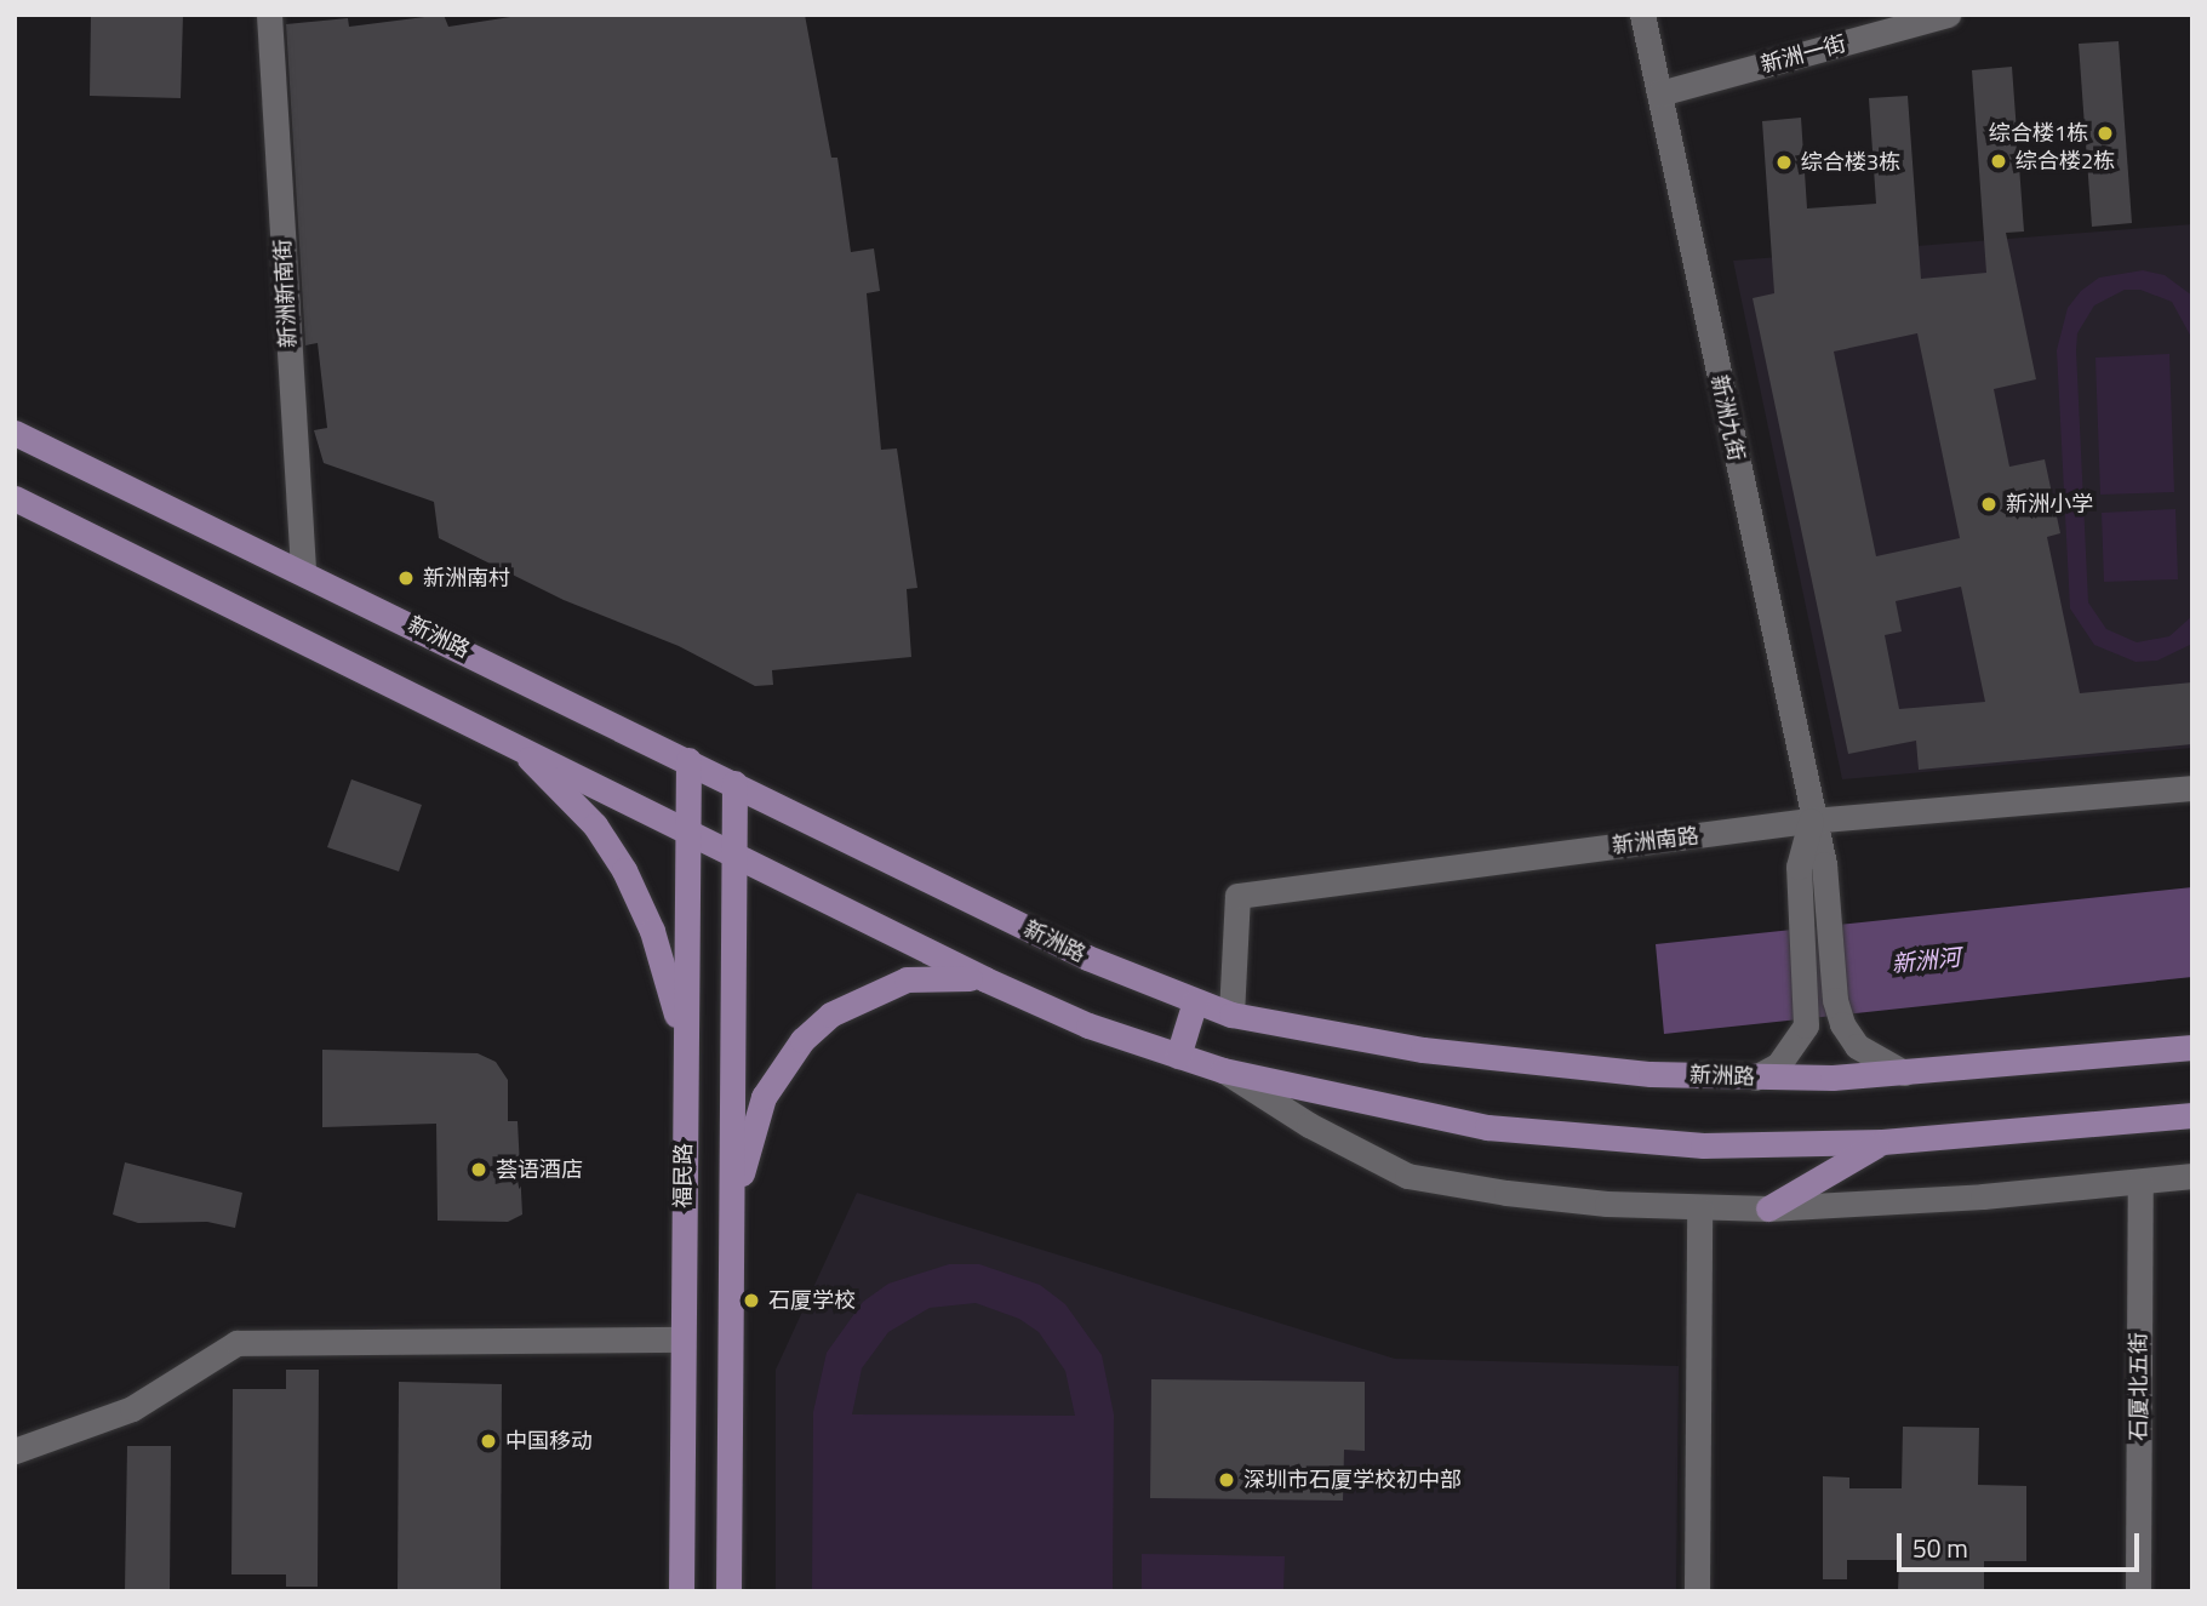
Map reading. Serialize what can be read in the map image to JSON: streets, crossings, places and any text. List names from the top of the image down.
{
  "streets": {
    "main road": ["新洲路", "福民路"],
    "street": [
      "新洲一街",
      "新洲新南街",
      "新洲九街",
      "新洲南路",
      "石厦北五街"
    ]
  },
  "crossings": [
    ["新洲一街", "新洲九街"],
    ["新洲新南街", "新洲路"],
    ["新洲九街", "新洲路"],
    ["新洲九街", "新洲南路"],
    ["新洲路", "新洲南路"],
    ["新洲路", "福民路"]
  ],
  "water": ["新洲河"],
  "places": [
    "综合楼1栋",
    "综合楼2栋",
    "综合楼3栋",
    "新洲小学",
    "新洲南村",
    "荟语酒店",
    "石厦学校",
    "中国移动",
    "深圳市石厦学校初中部"
  ],
  "scale_bar": "50 m"
}
